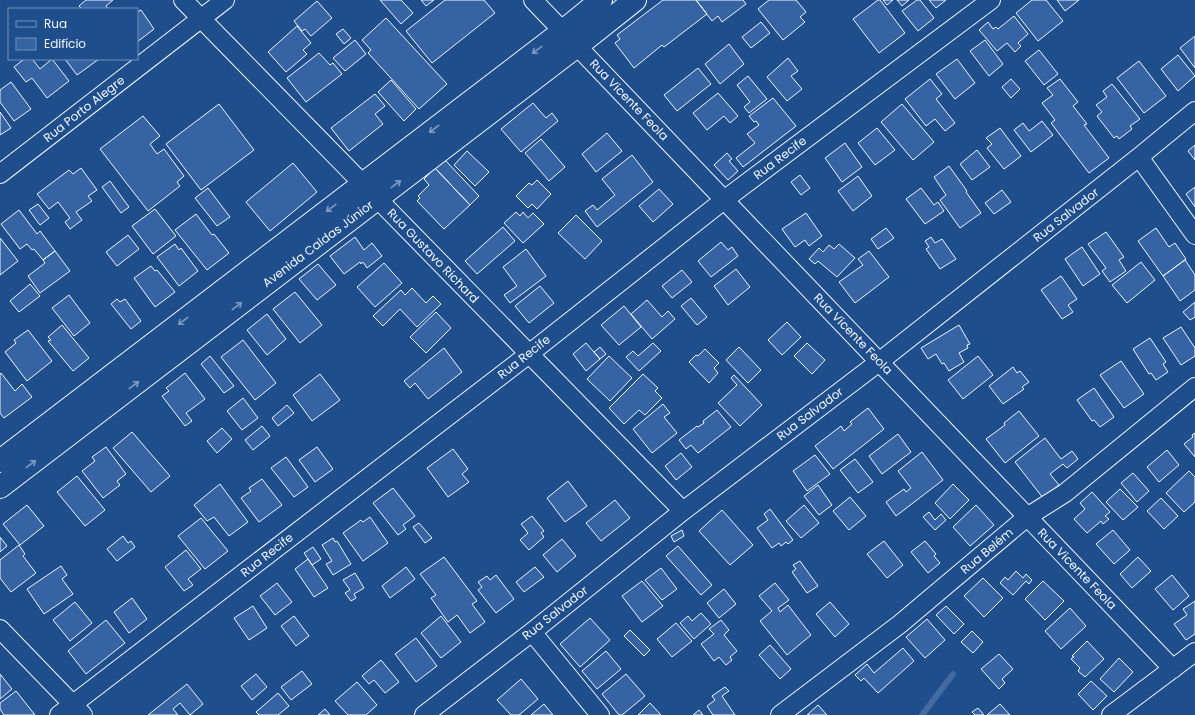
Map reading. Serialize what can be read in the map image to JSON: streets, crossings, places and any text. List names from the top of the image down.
{
  "streets": {
    "main road": ["Avenida Caldas Júnior"],
    "street": [
      "Rua Vicente Feola",
      "Rua Porto Alegre",
      "Rua Recife",
      "Rua Salvador",
      "Rua Gustavo Richard",
      "Rua Belém"
    ]
  },
  "crossings": [
    ["Rua Vicente Feola", "Rua Recife"],
    ["Rua Vicente Feola", "Rua Salvador"],
    ["Rua Vicente Feola", "Avenida Caldas Júnior"],
    ["Rua Vicente Feola", "Rua Belém"],
    ["Rua Porto Alegre", "Rua Gustavo Richard"],
    ["Rua Recife", "Rua Gustavo Richard"],
    ["Rua Salvador", "Rua Gustavo Richard"],
    ["Avenida Caldas Júnior", "Rua Gustavo Richard"]
  ],
  "legend": ["Rua", "Edifício"]
}
